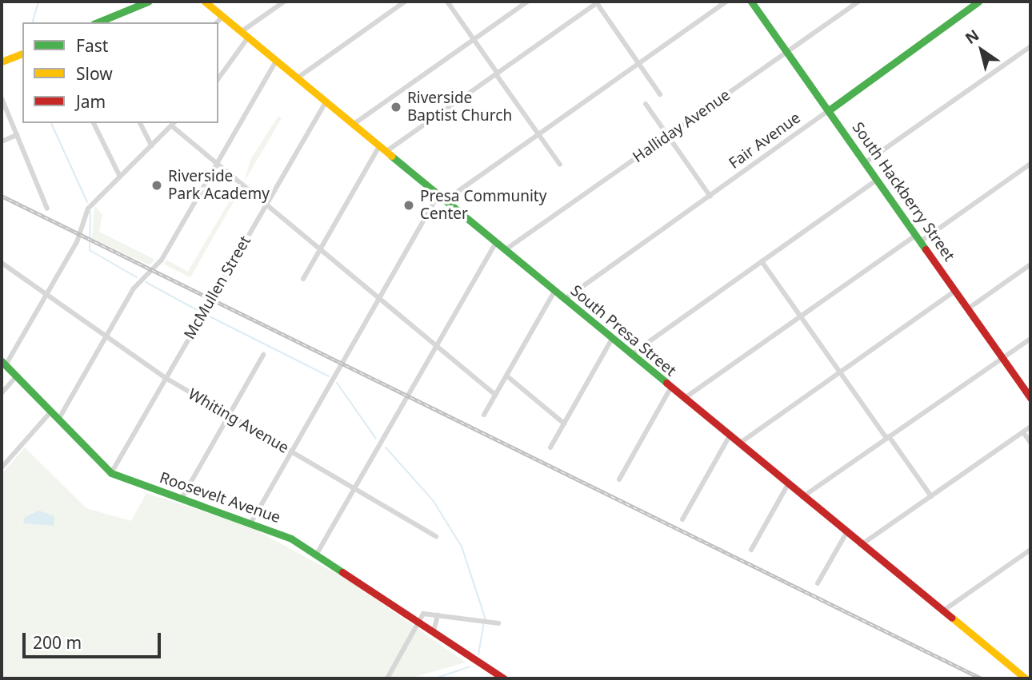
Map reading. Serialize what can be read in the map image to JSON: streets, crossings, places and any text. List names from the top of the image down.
{
  "streets": {
    "main road": [
      "Fair Avenue",
      "South Hackberry Street",
      "South Presa Street",
      "Roosevelt Avenue"
    ],
    "street": ["Halliday Avenue", "McMullen Street", "Whiting Avenue"]
  },
  "crossings": [
    ["Halliday Avenue", "South Hackberry Street"],
    ["Halliday Avenue", "South Presa Street"],
    ["Fair Avenue", "South Hackberry Street"],
    ["Fair Avenue", "South Presa Street"],
    ["McMullen Street", "South Presa Street"],
    ["McMullen Street", "Whiting Avenue"],
    ["McMullen Street", "Roosevelt Avenue"]
  ],
  "places": ["Riverside Baptist Church", "Riverside Park Academy", "Presa Community Center"],
  "legend": ["Fast", "Slow", "Jam"],
  "scale_bar": "200 m",
  "north": "top left"
}
